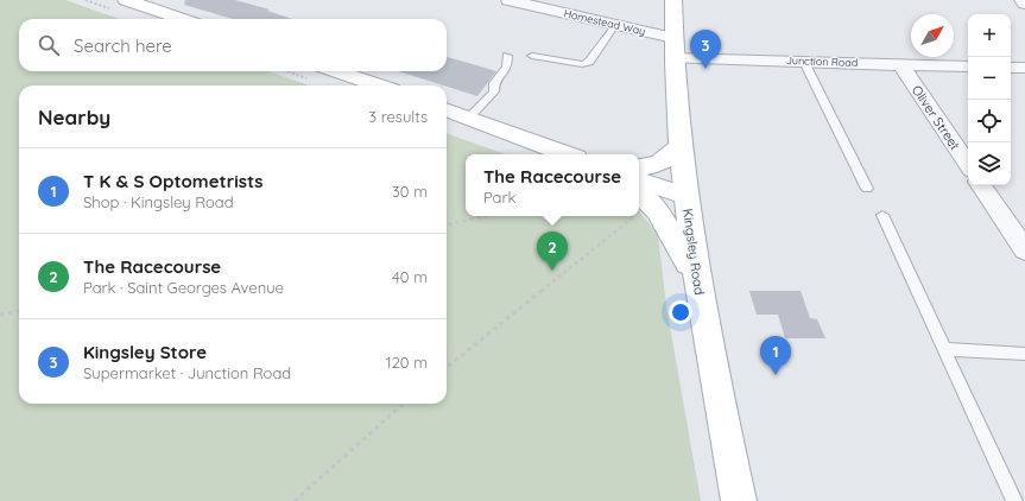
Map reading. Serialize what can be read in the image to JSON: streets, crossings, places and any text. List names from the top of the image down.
{
  "streets": {
    "main road": ["Kingsley Road"],
    "street": ["Homestead Way", "Junction Road", "Oliver Street"]
  },
  "crossings": [
    ["Homestead Way", "Junction Road"],
    ["Homestead Way", "Kingsley Road"],
    ["Junction Road", "Oliver Street"],
    ["Junction Road", "Kingsley Road"]
  ],
  "north": "top right",
  "page": {
    "map_buttons": ["+", "−"],
    "search": "Search here",
    "pins": ["3", "2", "1"],
    "heading": ["Nearby", "3 results"],
    "list": [
      {
        "mark": "1",
        "name": "T K & S Optometrists",
        "note": "Shop · Kingsley Road",
        "value": "30 m"
      },
      {
        "mark": "2",
        "name": "The Racecourse",
        "note": "Park · Saint Georges Avenue",
        "value": "40 m"
      },
      {
        "mark": "3",
        "name": "Kingsley Store",
        "note": "Supermarket · Junction Road",
        "value": "120 m"
      }
    ],
    "popup": ["The Racecourse", "Park"]
  }
}
